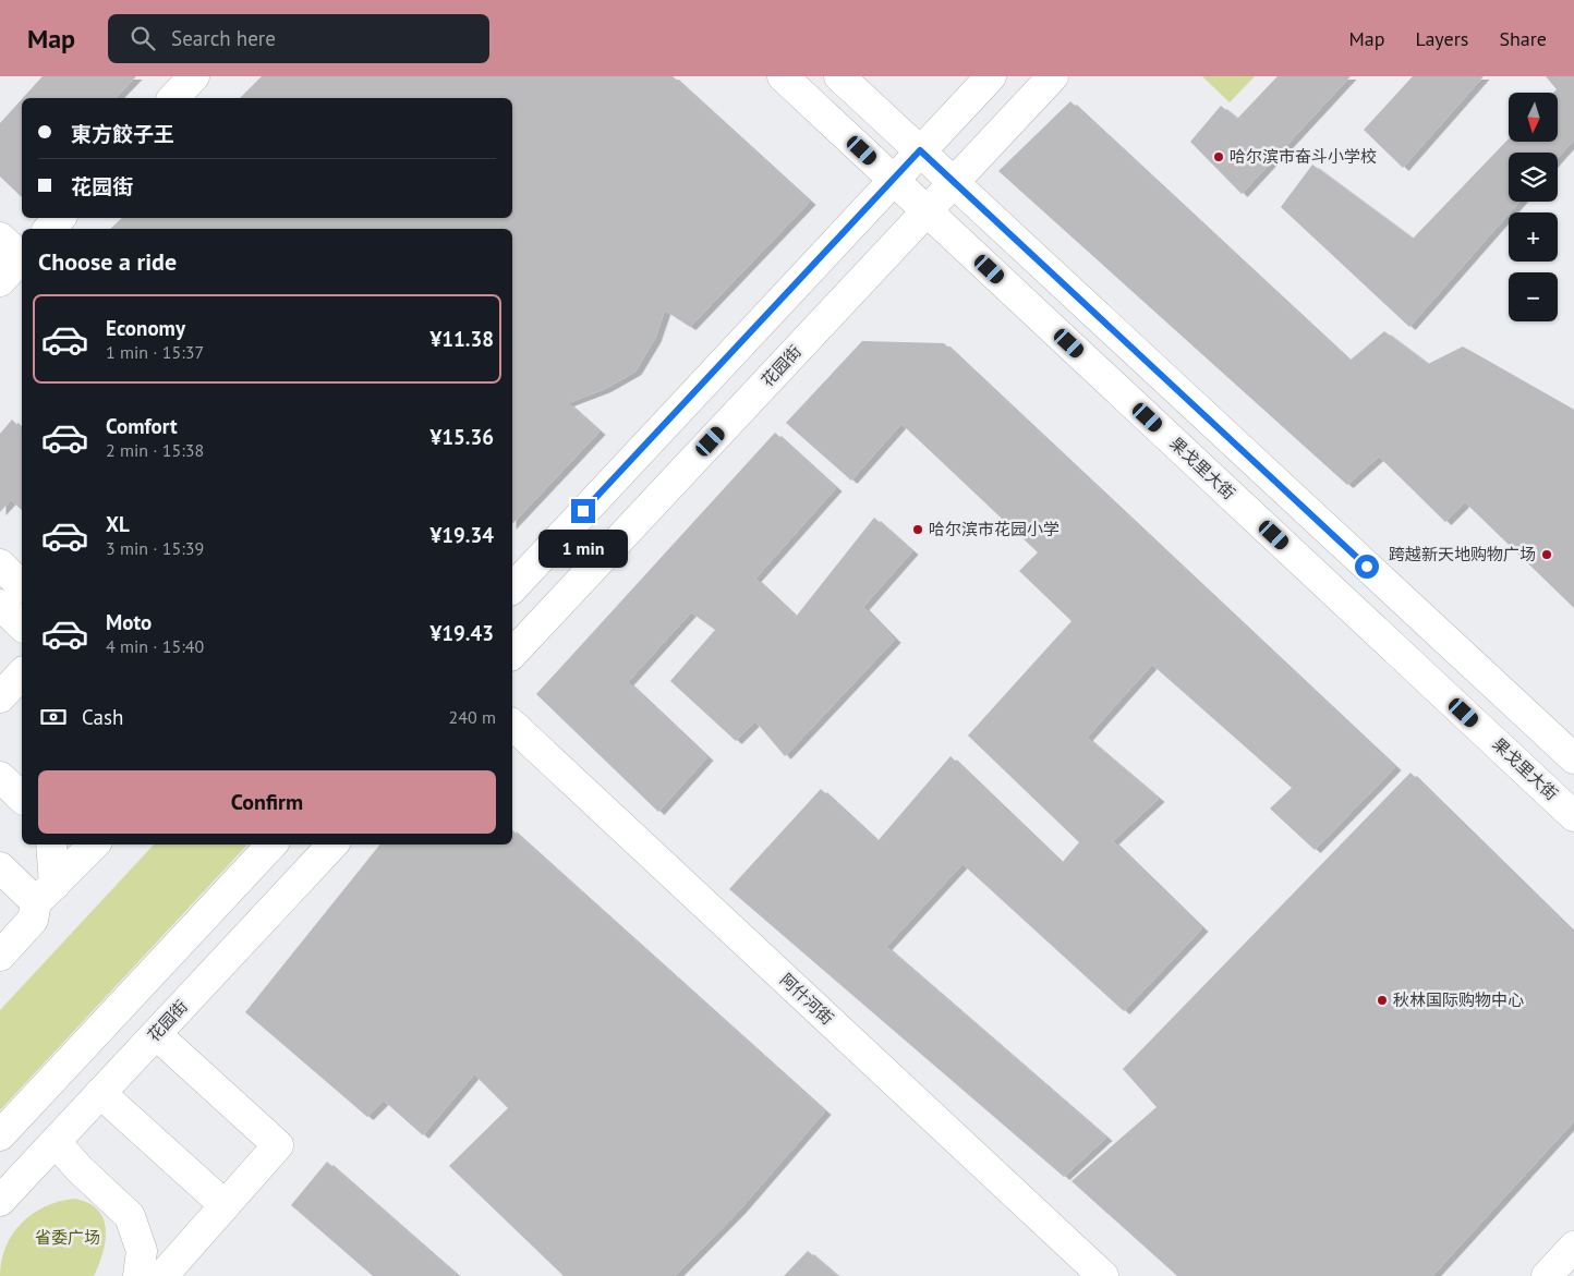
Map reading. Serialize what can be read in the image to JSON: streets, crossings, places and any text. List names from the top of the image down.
{
  "streets": {
    "main road": ["花园街", "果戈里大街", "阿什河街"]
  },
  "crossings": [
    ["花园街", "果戈里大街"]
  ],
  "parks": ["省委广场"],
  "places": [
    "哈尔滨市奋斗小学校",
    "哈尔滨市花园小学",
    "跨越新天地购物广场",
    "秋林国际购物中心"
  ],
  "north": "bottom",
  "page": {
    "header": "Map",
    "search": "Search here",
    "nav": ["Map", "Layers", "Share"],
    "map_buttons": ["+", "−"],
    "banner": ["東方餃子王", "花园街"],
    "heading": "Choose a ride",
    "list": [
      {
        "name": "Economy",
        "note": "1 min · 15:37",
        "value": "¥11.38"
      },
      {
        "name": "Comfort",
        "note": "2 min · 15:38",
        "value": "¥15.36"
      },
      {
        "name": "XL",
        "note": "3 min · 15:39",
        "value": "¥19.34"
      },
      {
        "name": "Moto",
        "note": "4 min · 15:40",
        "value": "¥19.43"
      }
    ],
    "bubble": "1 min",
    "pay": ["Cash", "240 m"],
    "buttons": "Confirm"
  }
}
